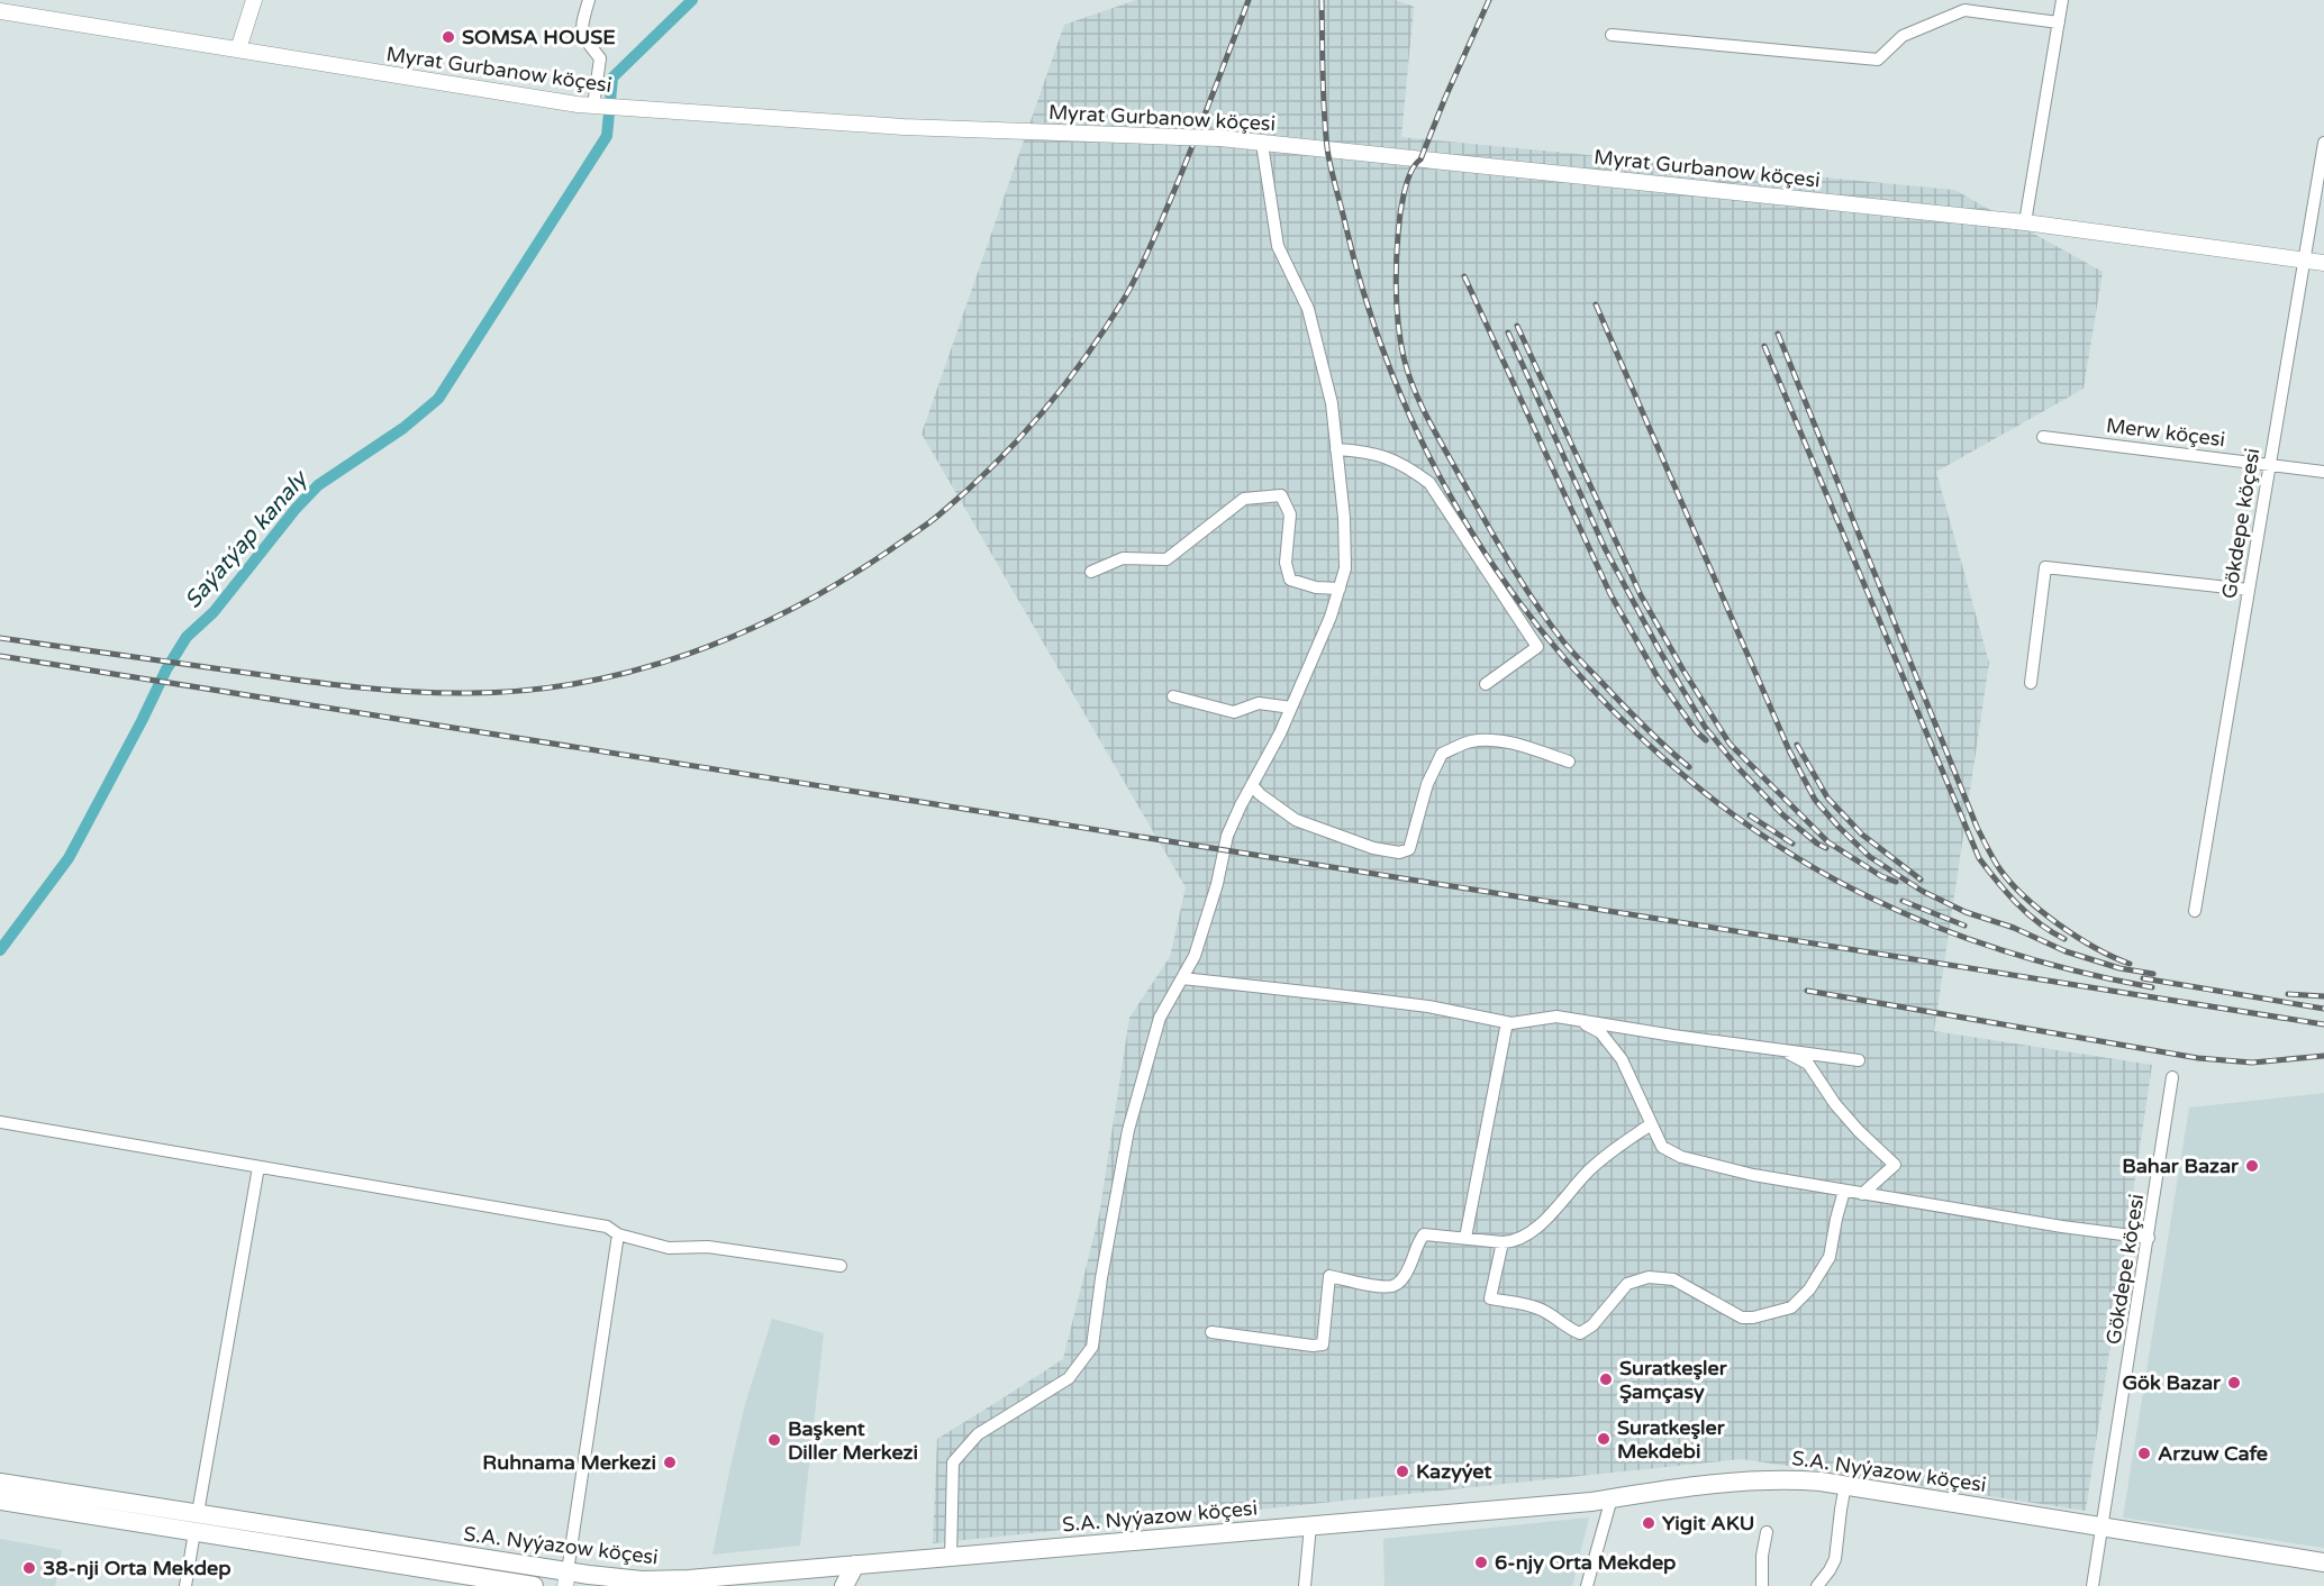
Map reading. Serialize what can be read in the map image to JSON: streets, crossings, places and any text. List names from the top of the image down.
{
  "streets": {
    "main road": ["S.A. Nyýazow köçesi"],
    "street": ["Myrat Gurbanow köçesi", "Merw köçesi", "Gökdepe köçesi"]
  },
  "crossings": [
    ["Myrat Gurbanow köçesi", "Gökdepe köçesi"],
    ["Merw köçesi", "Gökdepe köçesi"],
    ["Gökdepe köçesi", "S.A. Nyýazow köçesi"]
  ],
  "water": ["Saýatýap kanaly"],
  "places": [
    "SOMSA HOUSE",
    "Bahar Bazar",
    "Suratkeşler Şamçasy",
    "Gök Bazar",
    "Suratkeşler Mekdebi",
    "Başkent Diller Merkezi",
    "Arzuw Cafe",
    "Ruhnama Merkezi",
    "Kazyýet",
    "Yigit AKU",
    "6-njy Orta Mekdep",
    "38-nji Orta Mekdep"
  ]
}
